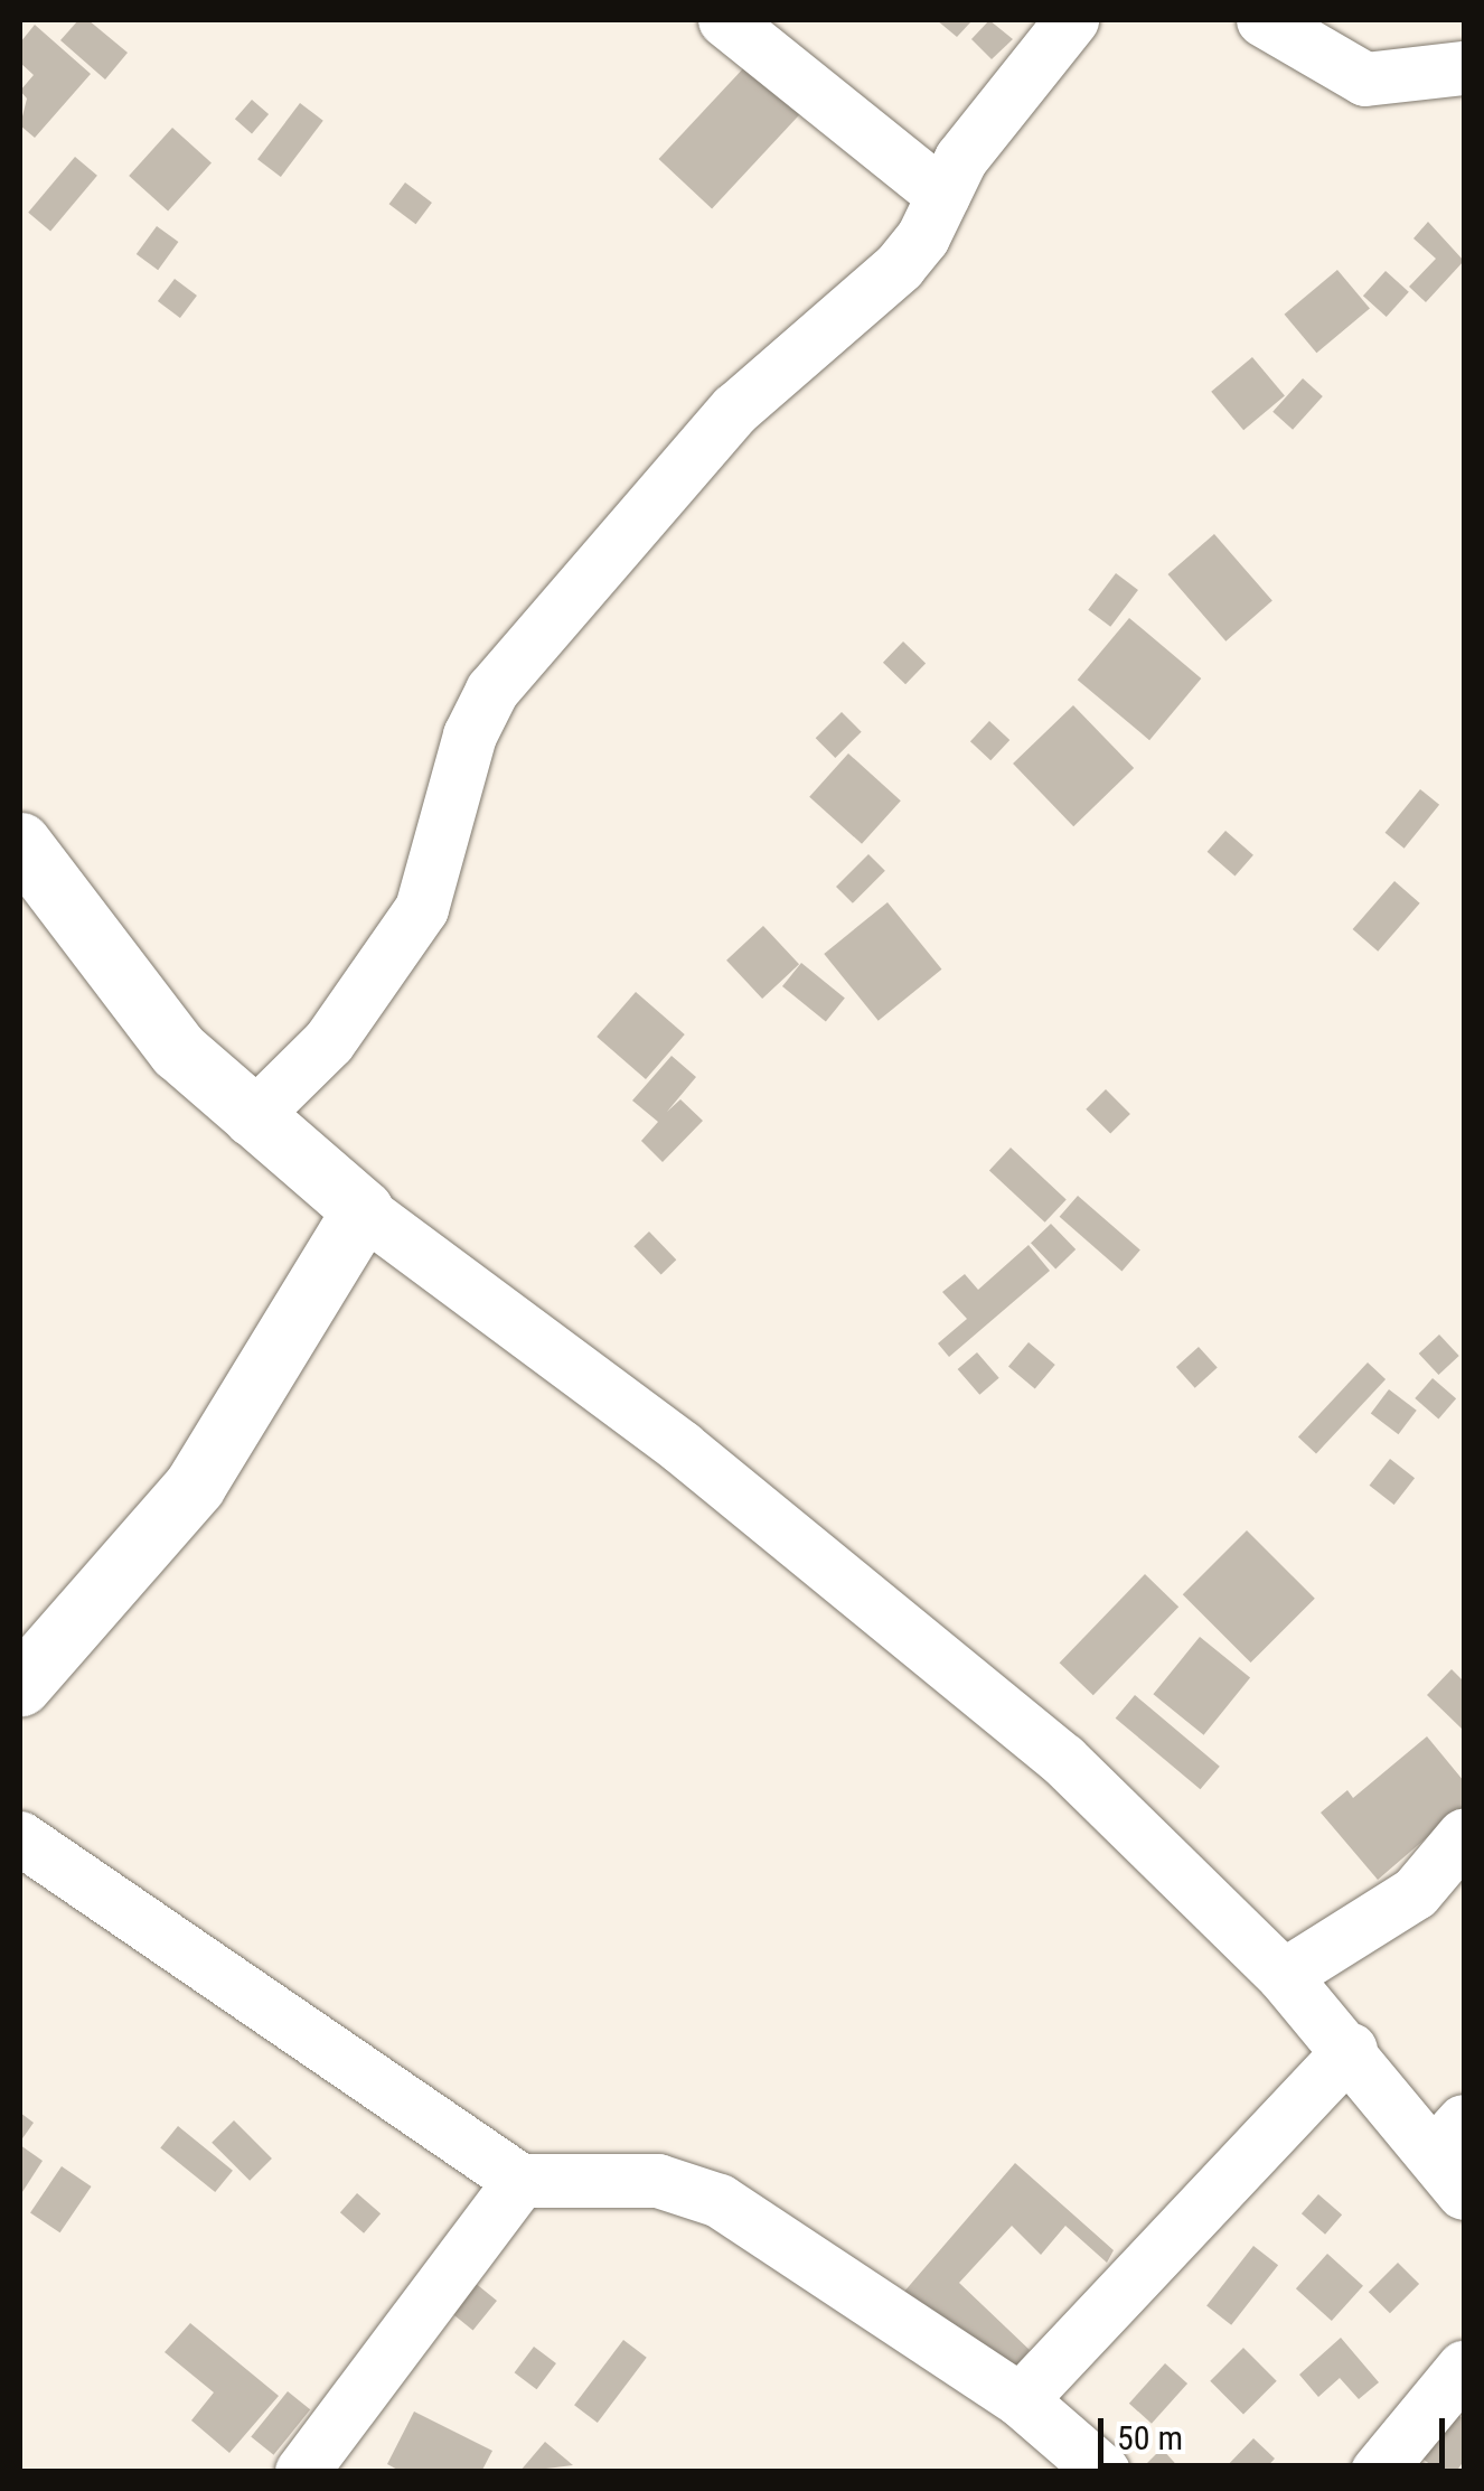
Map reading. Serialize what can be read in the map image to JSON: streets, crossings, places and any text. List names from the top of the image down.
{
  "scale_bar": "50 m"
}
